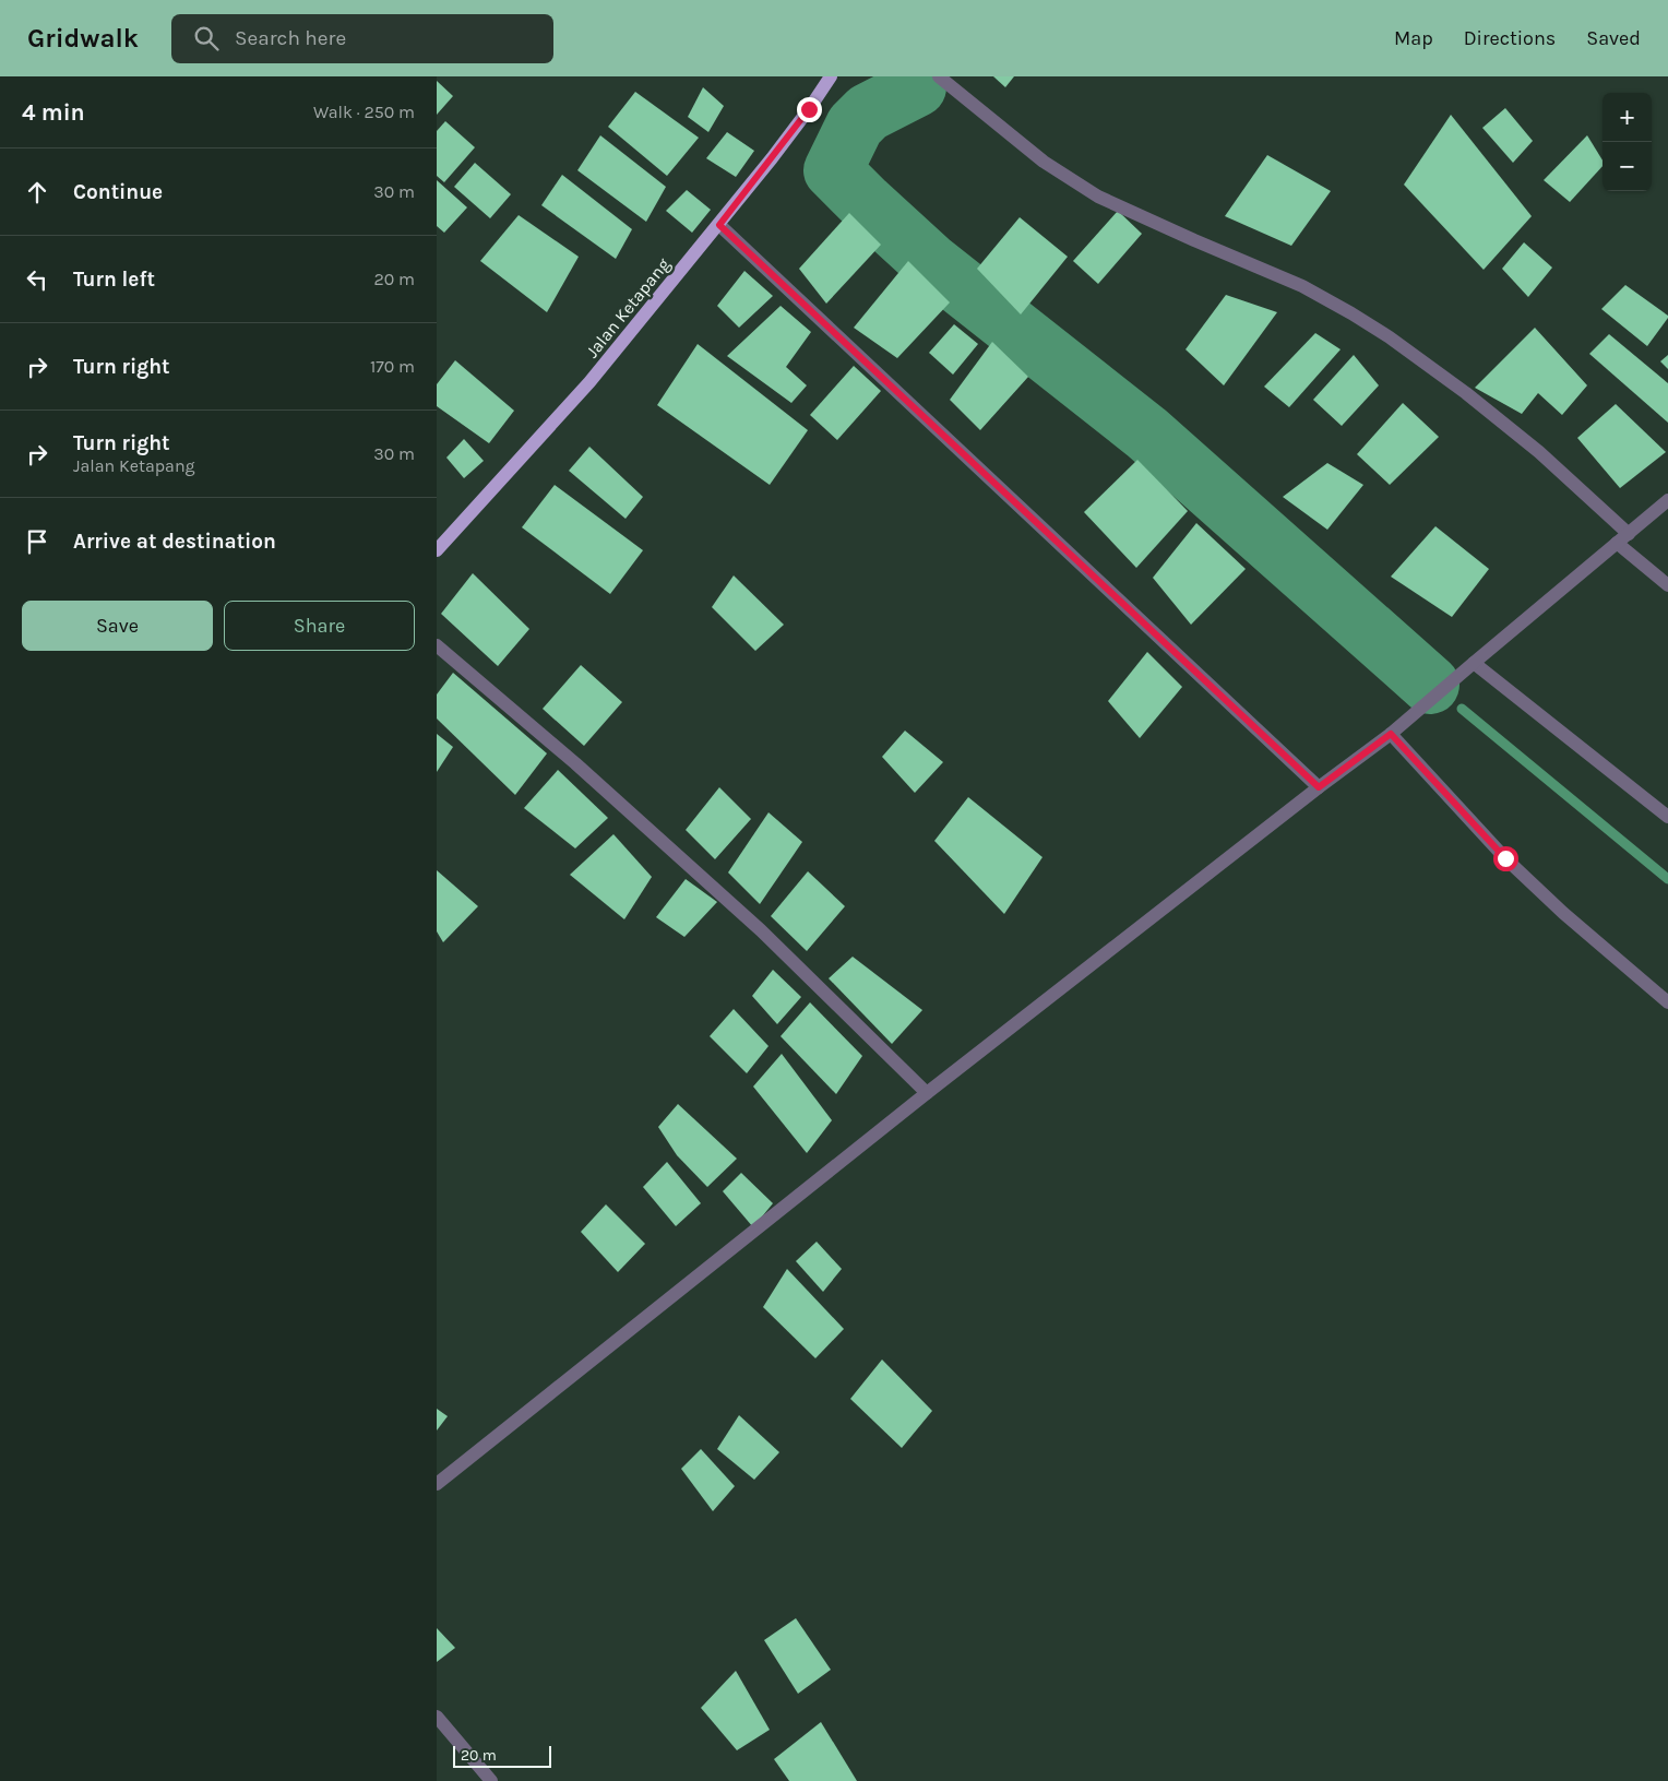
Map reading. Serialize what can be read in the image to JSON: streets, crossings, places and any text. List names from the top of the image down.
{
  "streets": {
    "main road": ["Jalan Ketapang"]
  },
  "scale_bar": "20 m",
  "page": {
    "header": "Gridwalk",
    "search": "Search here",
    "nav": ["Map", "Directions", "Saved"],
    "heading": ["4 min", "Walk · 250 m"],
    "map_buttons": ["+", "−"],
    "list": [
      ["Continue", "30 m"],
      ["Turn left", "20 m"],
      ["Turn right", "170 m"],
      ["Turn right", "Jalan Ketapang", "30 m"],
      "Arrive at destination"
    ],
    "buttons": ["Save", "Share"],
    "scale": "20 m"
  }
}
